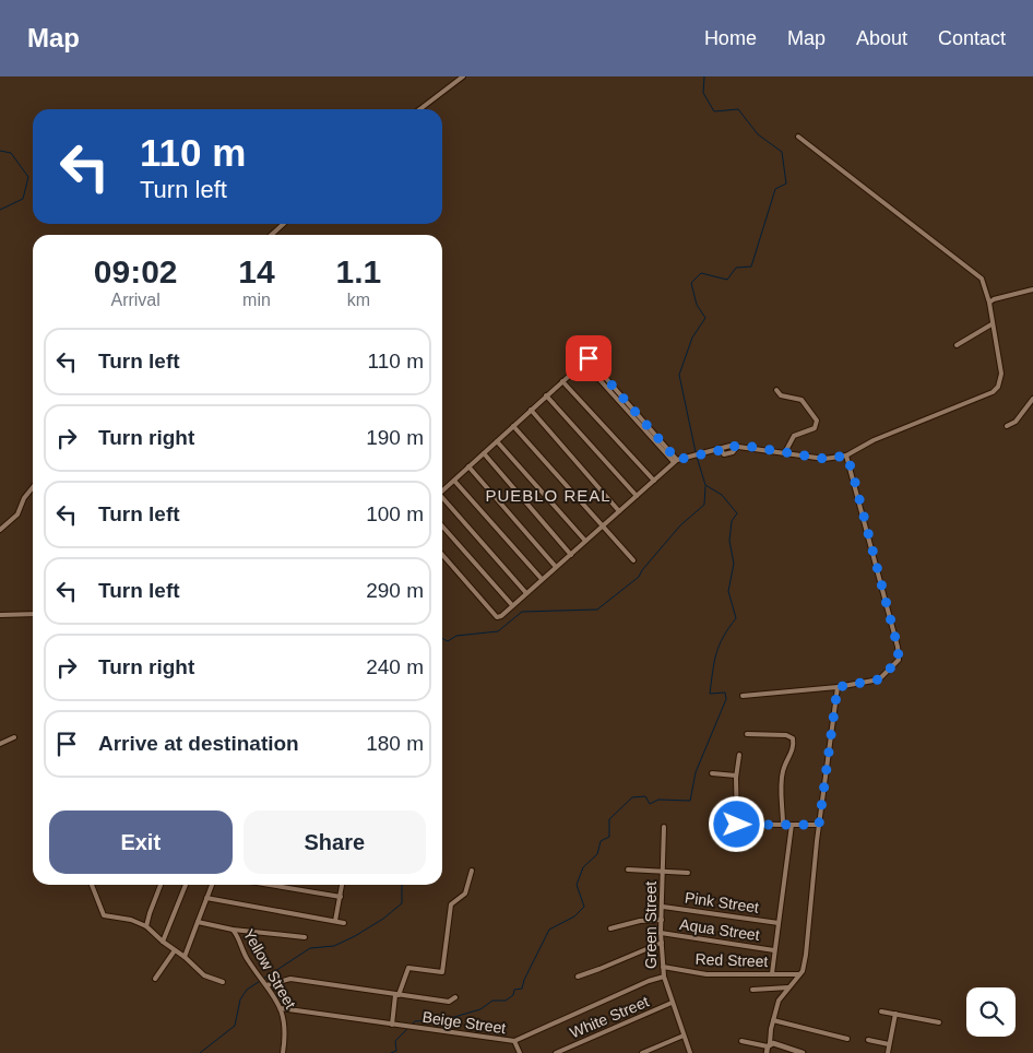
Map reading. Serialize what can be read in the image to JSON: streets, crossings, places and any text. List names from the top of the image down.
{
  "streets": {
    "street": [
      "Pink Street",
      "Green Street",
      "Aqua Street",
      "Red Street",
      "Yellow Street",
      "White Street",
      "Beige Street"
    ]
  },
  "crossings": [
    ["Pink Street", "Green Street"],
    ["Green Street", "Aqua Street"],
    ["Green Street", "Red Street"],
    ["Green Street", "White Street"],
    ["Green Street", "Beige Street"],
    ["Yellow Street", "Beige Street"]
  ],
  "districts": ["PUEBLO REAL"],
  "page": {
    "header": "Map",
    "nav": [
      "Home",
      "Map",
      "About",
      "Contact"
    ],
    "turn": ["110 m", "Turn left"],
    "eta": [
      "09:02",
      "Arrival",
      "14",
      "min",
      "1.1",
      "km"
    ],
    "list": [
      {
        "name": "Turn left",
        "value": "110 m"
      },
      {
        "name": "Turn right",
        "value": "190 m"
      },
      {
        "name": "Turn left",
        "value": "100 m"
      },
      {
        "name": "Turn left",
        "value": "290 m"
      },
      {
        "name": "Turn right",
        "value": "240 m"
      },
      {
        "name": "Arrive at destination",
        "value": "180 m"
      }
    ],
    "buttons": ["Exit", "Share"]
  }
}
